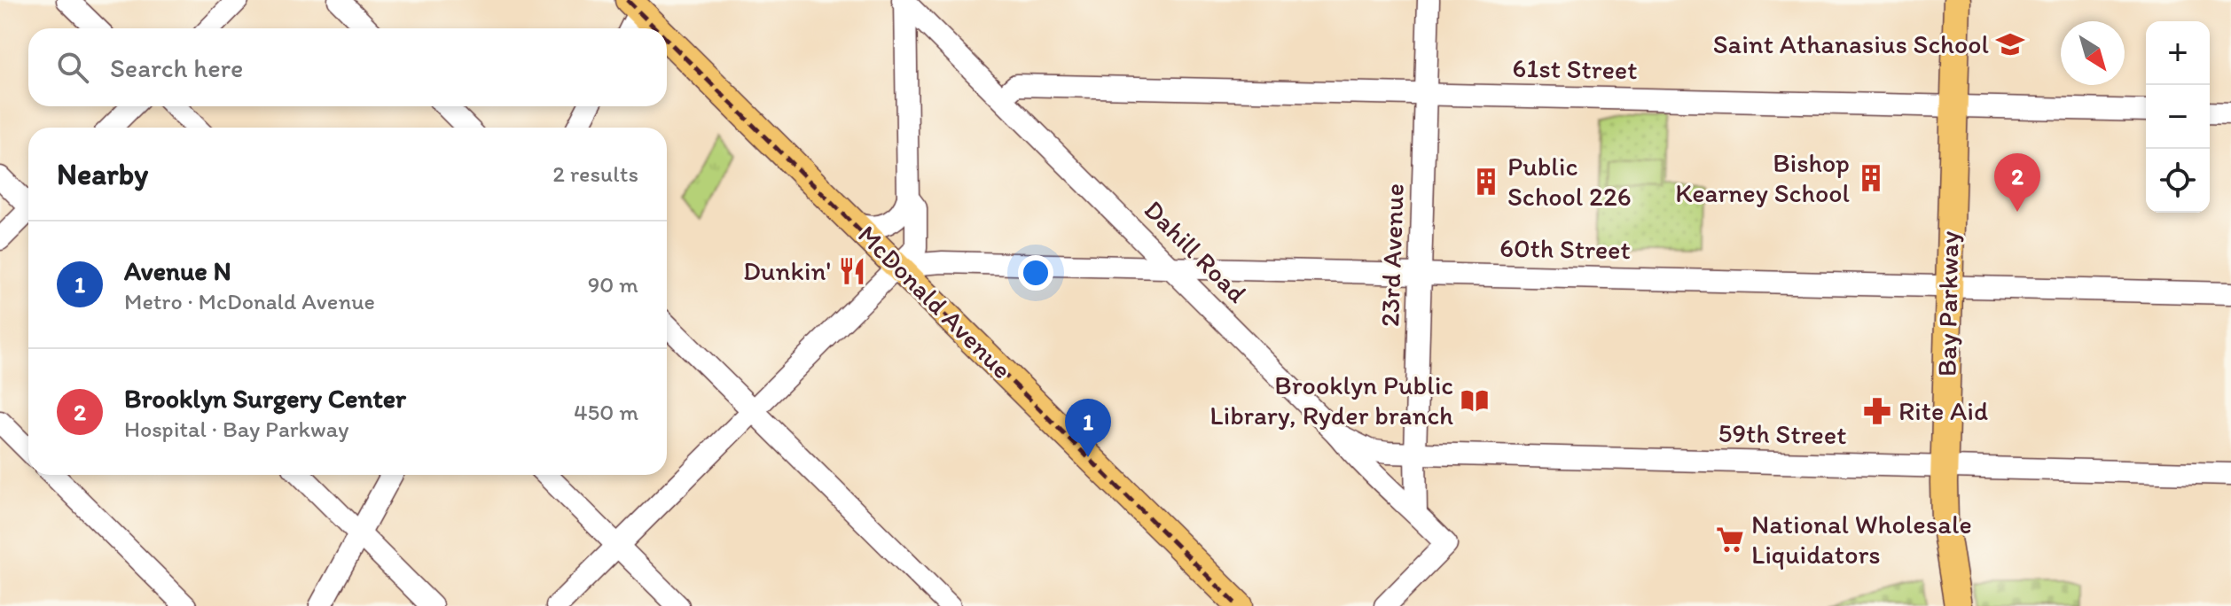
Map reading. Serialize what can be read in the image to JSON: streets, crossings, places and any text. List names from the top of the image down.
{
  "streets": {
    "main road": ["McDonald Avenue", "Bay Parkway"],
    "street": [
      "61st Street",
      "60th Street",
      "Dahill Road",
      "23rd Avenue",
      "59th Street"
    ]
  },
  "crossings": [
    ["61st Street", "Dahill Road"],
    ["61st Street", "23rd Avenue"],
    ["61st Street", "Bay Parkway"],
    ["60th Street", "Dahill Road"],
    ["60th Street", "23rd Avenue"],
    ["60th Street", "McDonald Avenue"],
    ["60th Street", "Bay Parkway"],
    ["Dahill Road", "23rd Avenue"],
    ["Dahill Road", "59th Street"],
    ["23rd Avenue", "59th Street"],
    ["Bay Parkway", "59th Street"]
  ],
  "places": {
    "school or university": ["Saint Athanasius School"],
    "building": ["Bishop Kearney School", "Public School 226"],
    "restaurant": ["Dunkin'"],
    "library": ["Brooklyn Public Library, Ryder branch"],
    "pharmacy": ["Rite Aid"],
    "supermarket": ["National Wholesale Liquidators"]
  },
  "north": "bottom right",
  "page": {
    "map_buttons": ["+", "−"],
    "search": "Search here",
    "heading": ["Nearby", "2 results"],
    "pins": ["2", "1"],
    "list": [
      {
        "mark": "1",
        "name": "Avenue N",
        "note": "Metro · McDonald Avenue",
        "value": "90 m"
      },
      {
        "mark": "2",
        "name": "Brooklyn Surgery Center",
        "note": "Hospital · Bay Parkway",
        "value": "450 m"
      }
    ]
  }
}
